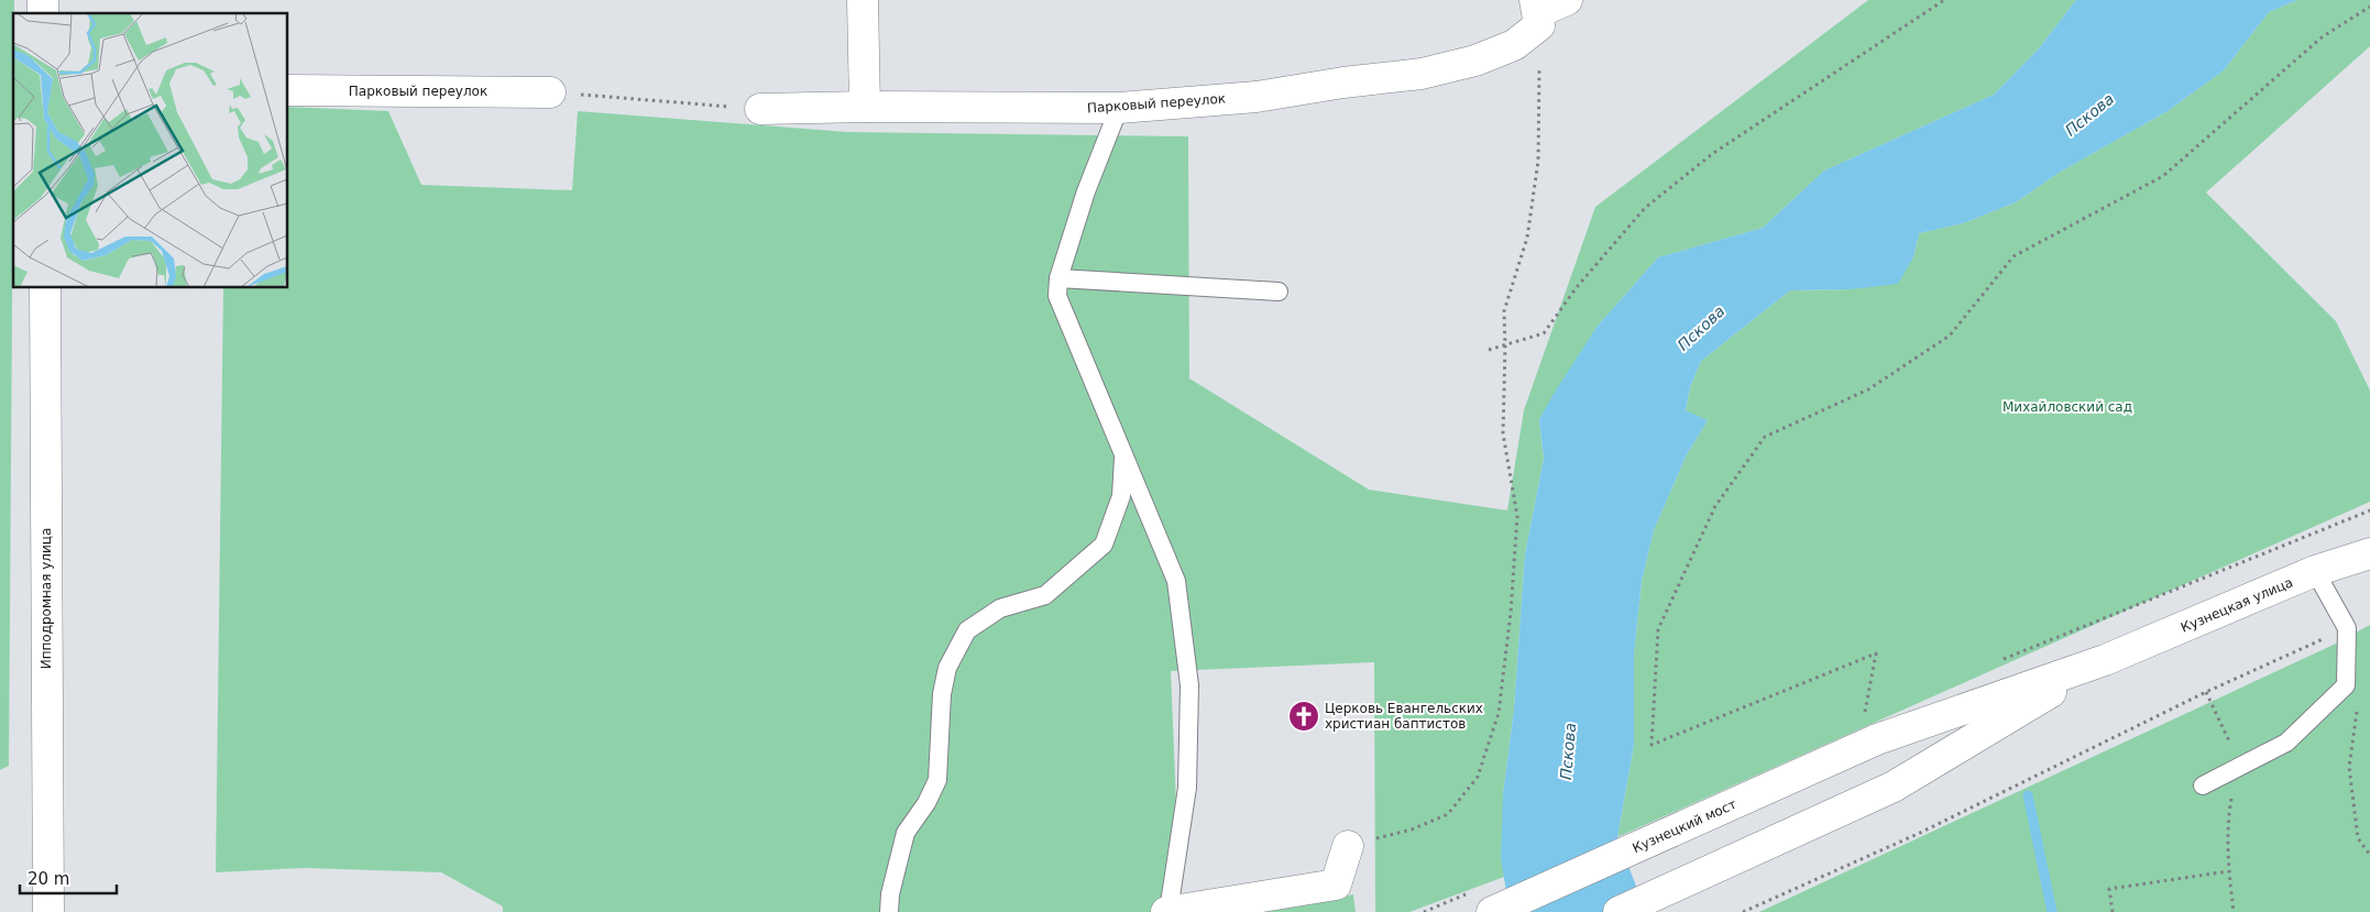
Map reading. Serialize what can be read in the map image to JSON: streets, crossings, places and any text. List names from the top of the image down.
{
  "streets": {
    "street": [
      "Парковый переулок",
      "Ипподромная улица",
      "Кузнецкая улица",
      "Кузнецкий мост"
    ]
  },
  "crossings": [
    ["Кузнецкая улица", "Кузнецкий мост"]
  ],
  "water": ["Пскова"],
  "parks": ["Михайловский сад"],
  "places": {
    "church": ["Церковь Евангельских христиан баптистов"]
  },
  "scale_bar": "20 m"
}
